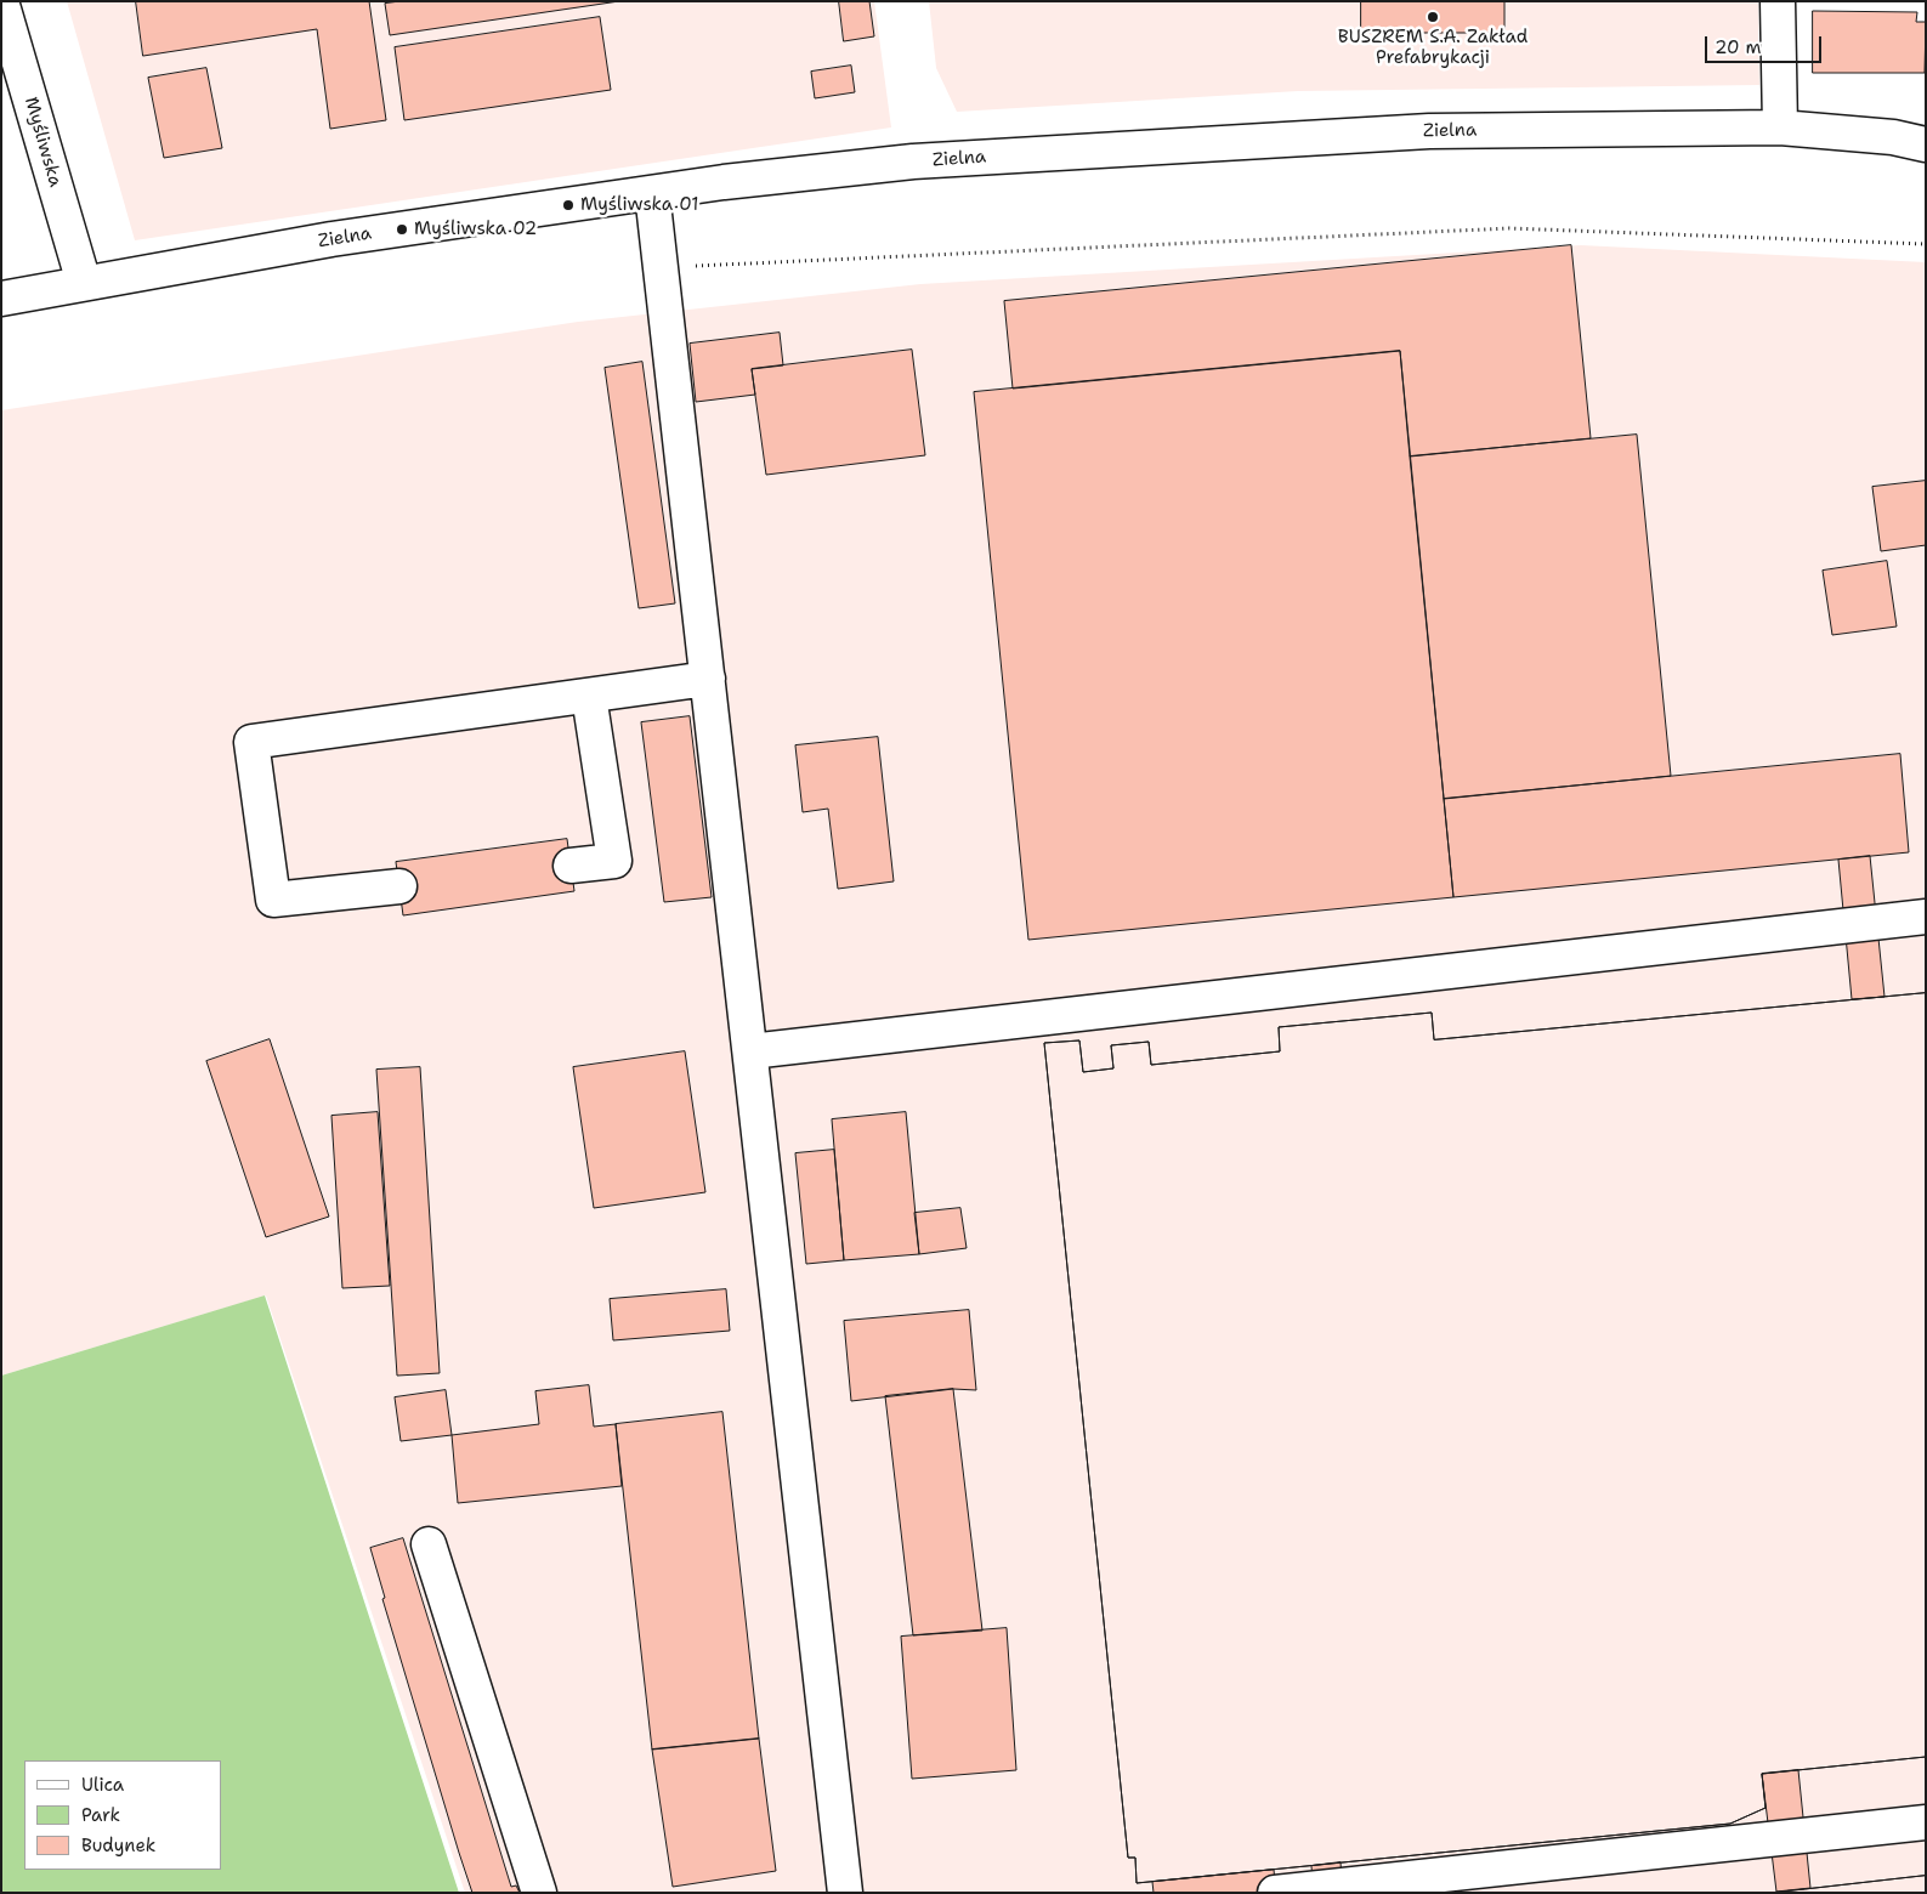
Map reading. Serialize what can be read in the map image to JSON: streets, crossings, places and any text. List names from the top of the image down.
{
  "streets": {
    "street": ["Zielna", "Myśliwska"]
  },
  "crossings": [
    ["Zielna", "Myśliwska"]
  ],
  "places": ["BUSZREM S.A. Zakład Prefabrykacji", "Myśliwska 01", "Myśliwska 02"],
  "legend": ["Ulica", "Park", "Budynek"],
  "scale_bar": "20 m"
}
